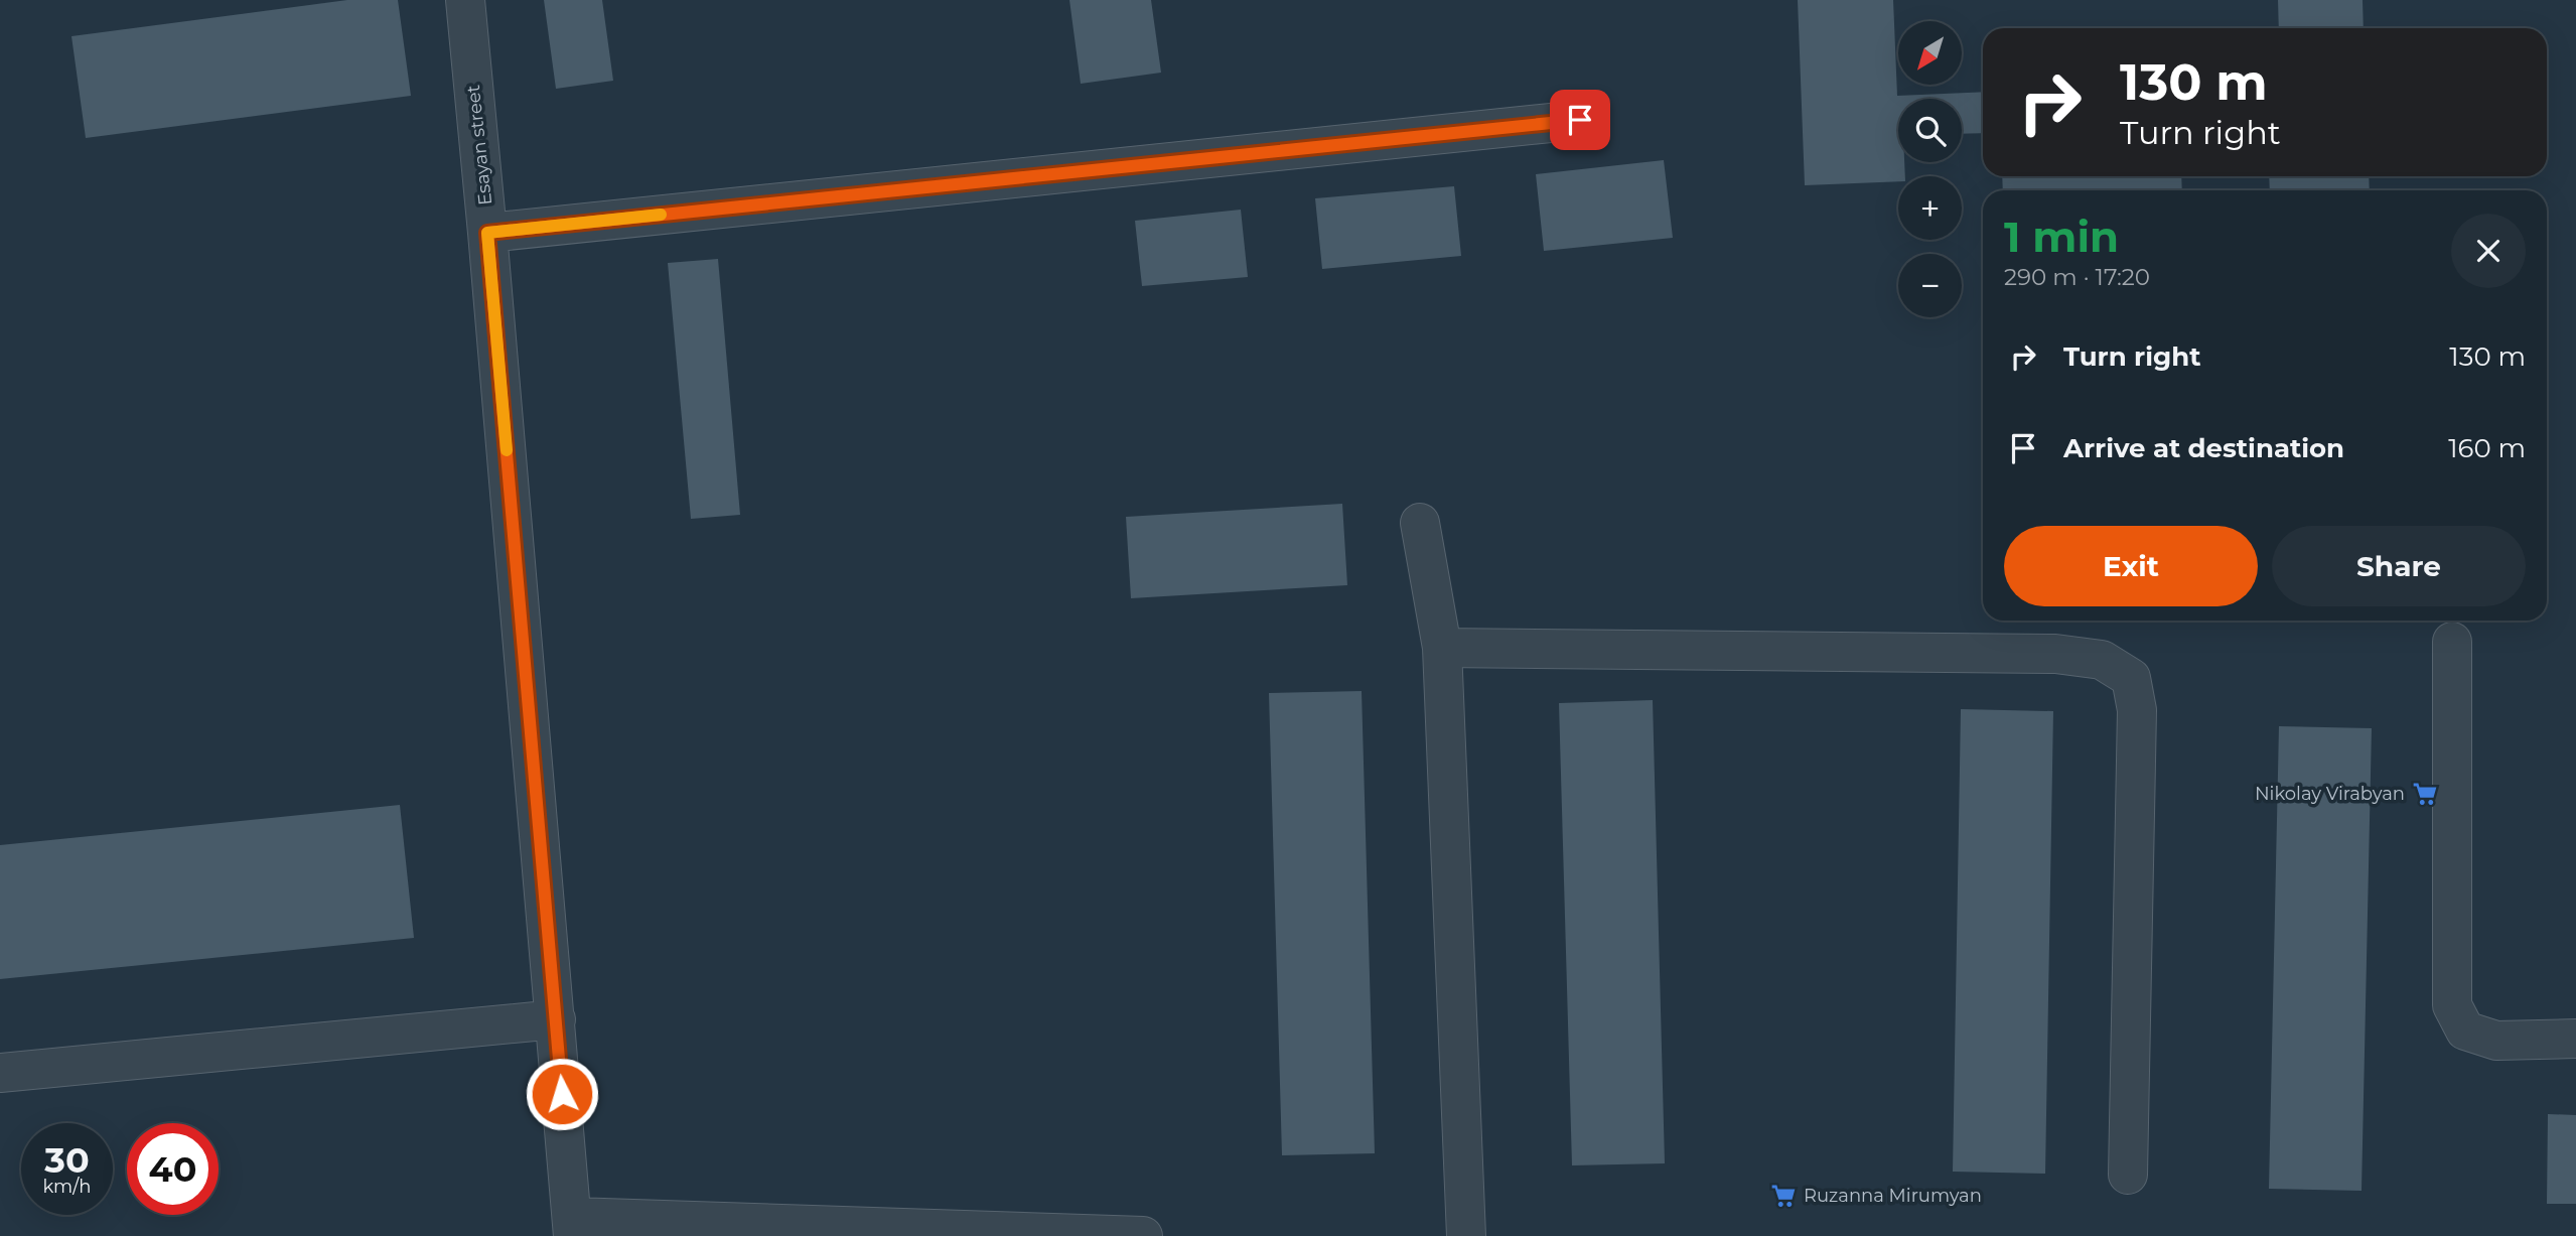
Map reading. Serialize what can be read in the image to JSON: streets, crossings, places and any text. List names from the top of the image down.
{
  "streets": {
    "street": ["Esayan street"]
  },
  "places": {
    "supermarket": ["Nikolay Virabyan", "Ruzanna Mirumyan"]
  },
  "north": "bottom left",
  "page": {
    "map_buttons": ["+", "−"],
    "turn": ["130 m", "Turn right"],
    "heading": ["1 min", "290 m · 17:20"],
    "list": [
      {
        "name": "Turn right",
        "value": "130 m"
      },
      {
        "name": "Arrive at destination",
        "value": "160 m"
      }
    ],
    "buttons": ["Exit", "Share"],
    "speed": "30 km/h",
    "limit": "40"
  }
}
